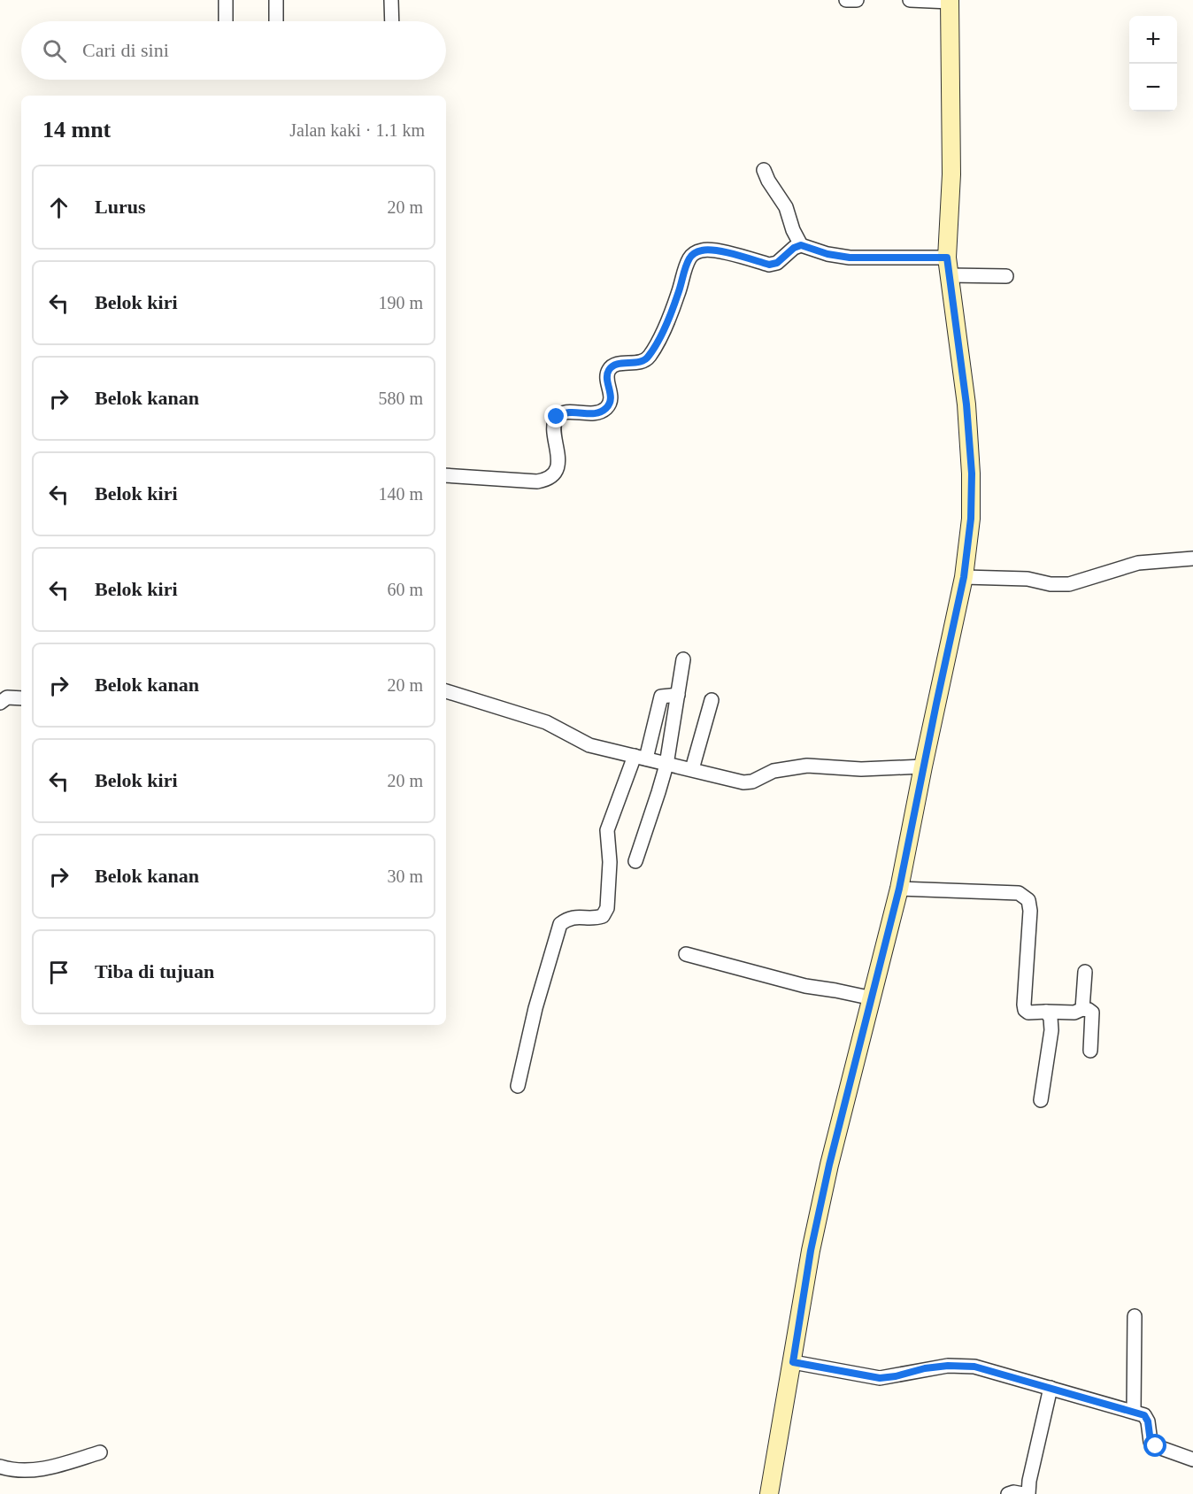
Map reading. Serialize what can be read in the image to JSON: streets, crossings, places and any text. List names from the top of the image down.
{
  "page": {
    "map_buttons": ["+", "−"],
    "search": "Cari di sini",
    "heading": ["14 mnt", "Jalan kaki · 1.1 km"],
    "list": [
      ["Lurus", "20 m"],
      ["Belok kiri", "190 m"],
      ["Belok kanan", "580 m"],
      ["Belok kiri", "140 m"],
      ["Belok kiri", "60 m"],
      ["Belok kanan", "20 m"],
      ["Belok kiri", "20 m"],
      ["Belok kanan", "30 m"],
      "Tiba di tujuan"
    ]
  }
}
